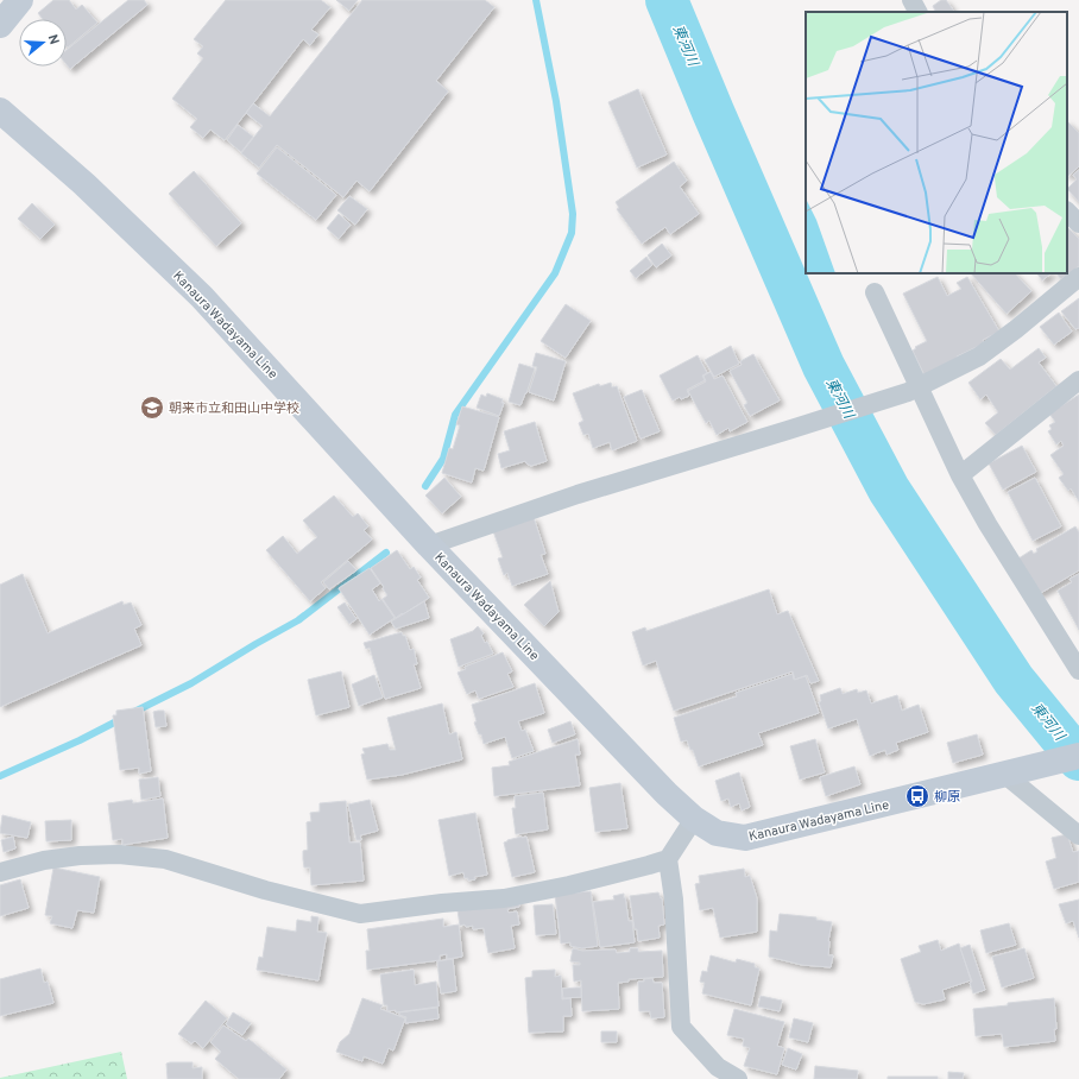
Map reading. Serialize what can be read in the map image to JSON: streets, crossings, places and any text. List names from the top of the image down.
{
  "streets": {
    "main road": ["Kanaura Wadayama Line"]
  },
  "water": ["東河川"],
  "places": {
    "school or university": ["朝来市立和田山中学校"],
    "bus stop": ["柳原"]
  },
  "north": "right"
}
